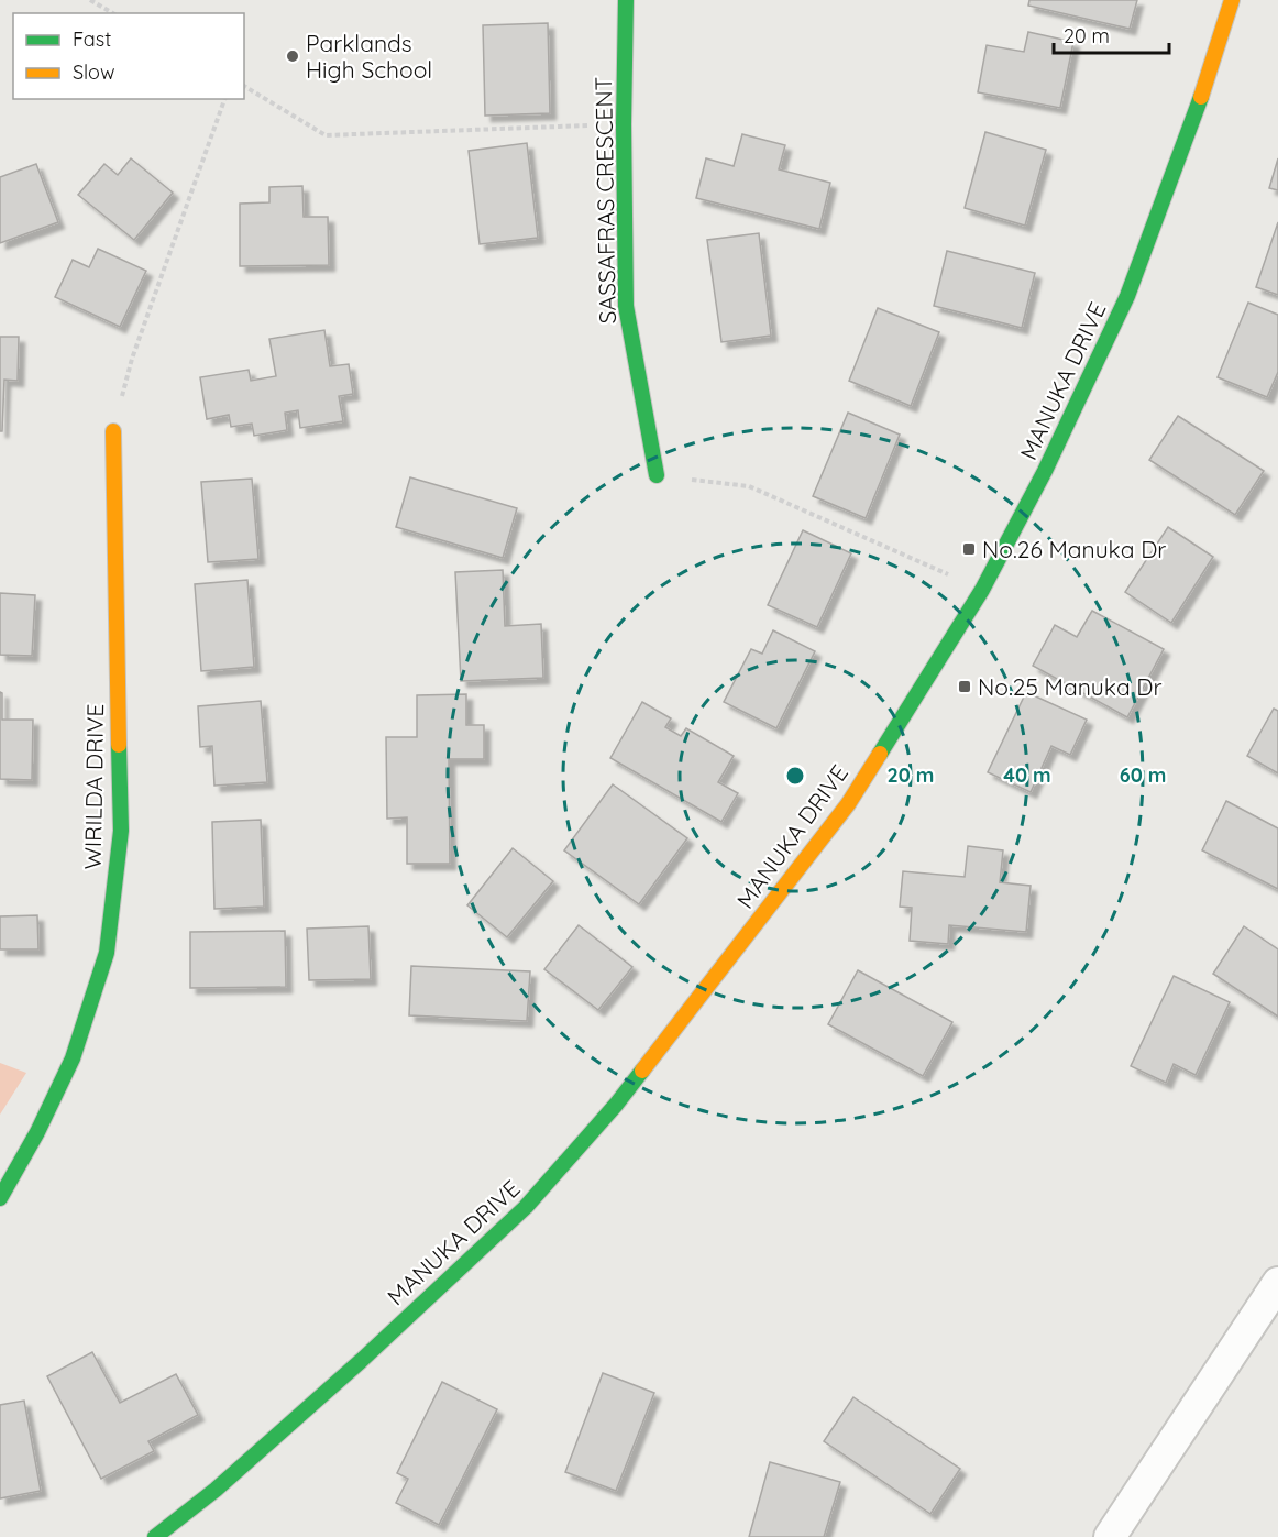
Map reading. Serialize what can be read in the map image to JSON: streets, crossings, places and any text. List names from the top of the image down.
{
  "streets": {
    "street": ["SASSAFRAS CRESCENT", "MANUKA DRIVE", "WIRILDA DRIVE"]
  },
  "places": {
    "other": ["Parklands High School"],
    "transit": ["No.26 Manuka Dr", "No.25 Manuka Dr"]
  },
  "legend": ["Fast", "Slow"],
  "scale_bar": "20 m",
  "rings": ["20 m", "40 m", "60 m"]
}
